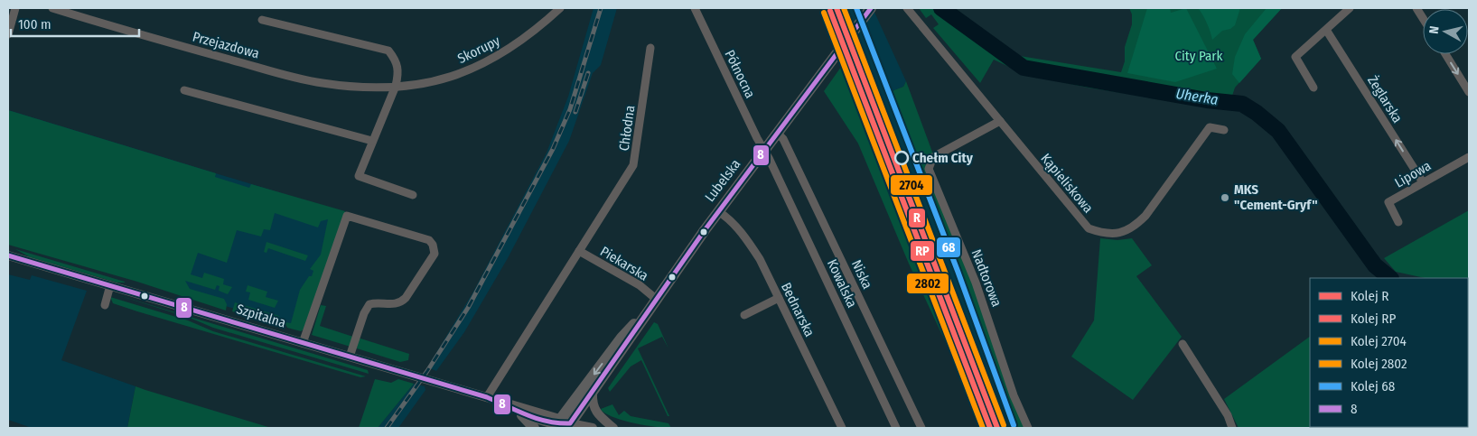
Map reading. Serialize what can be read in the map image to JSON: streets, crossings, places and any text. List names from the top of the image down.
{
  "streets": {
    "main road": ["Lubelska"],
    "street": [
      "Przejazdowa",
      "Skorupy",
      "Północna",
      "Żeglarska",
      "Chłodna",
      "Lipowa",
      "Kąpieliskowa",
      "Piekarska",
      "Niska",
      "Nadtorowa",
      "Kowalska",
      "Bednarska",
      "Szpitalna"
    ]
  },
  "crossings": [
    ["Przejazdowa", "Skorupy"],
    ["Północna", "Lubelska"],
    ["Północna", "Kowalska"],
    ["Żeglarska", "Lipowa"],
    ["Chłodna", "Piekarska"],
    ["Chłodna", "Szpitalna"],
    ["Lubelska", "Piekarska"],
    ["Lubelska", "Niska"],
    ["Lubelska", "Kowalska"],
    ["Lubelska", "Bednarska"],
    ["Lubelska", "Szpitalna"],
    ["Kąpieliskowa", "Nadtorowa"]
  ],
  "one_way": ["Żeglarska"],
  "water": ["Uherka"],
  "parks": ["City Park"],
  "places": ["Chełm City", "MKS \"Cement-Gryf\""],
  "lines": [
    "rail line R",
    "rail line 2704",
    "rail line 68",
    "transit line 8",
    "rail line RP",
    "rail line 2802"
  ],
  "legend": [
    "Kolej R",
    "Kolej RP",
    "Kolej 2704",
    "Kolej 2802",
    "Kolej 68",
    "8"
  ],
  "scale_bar": "100 m",
  "north": "left"
}
